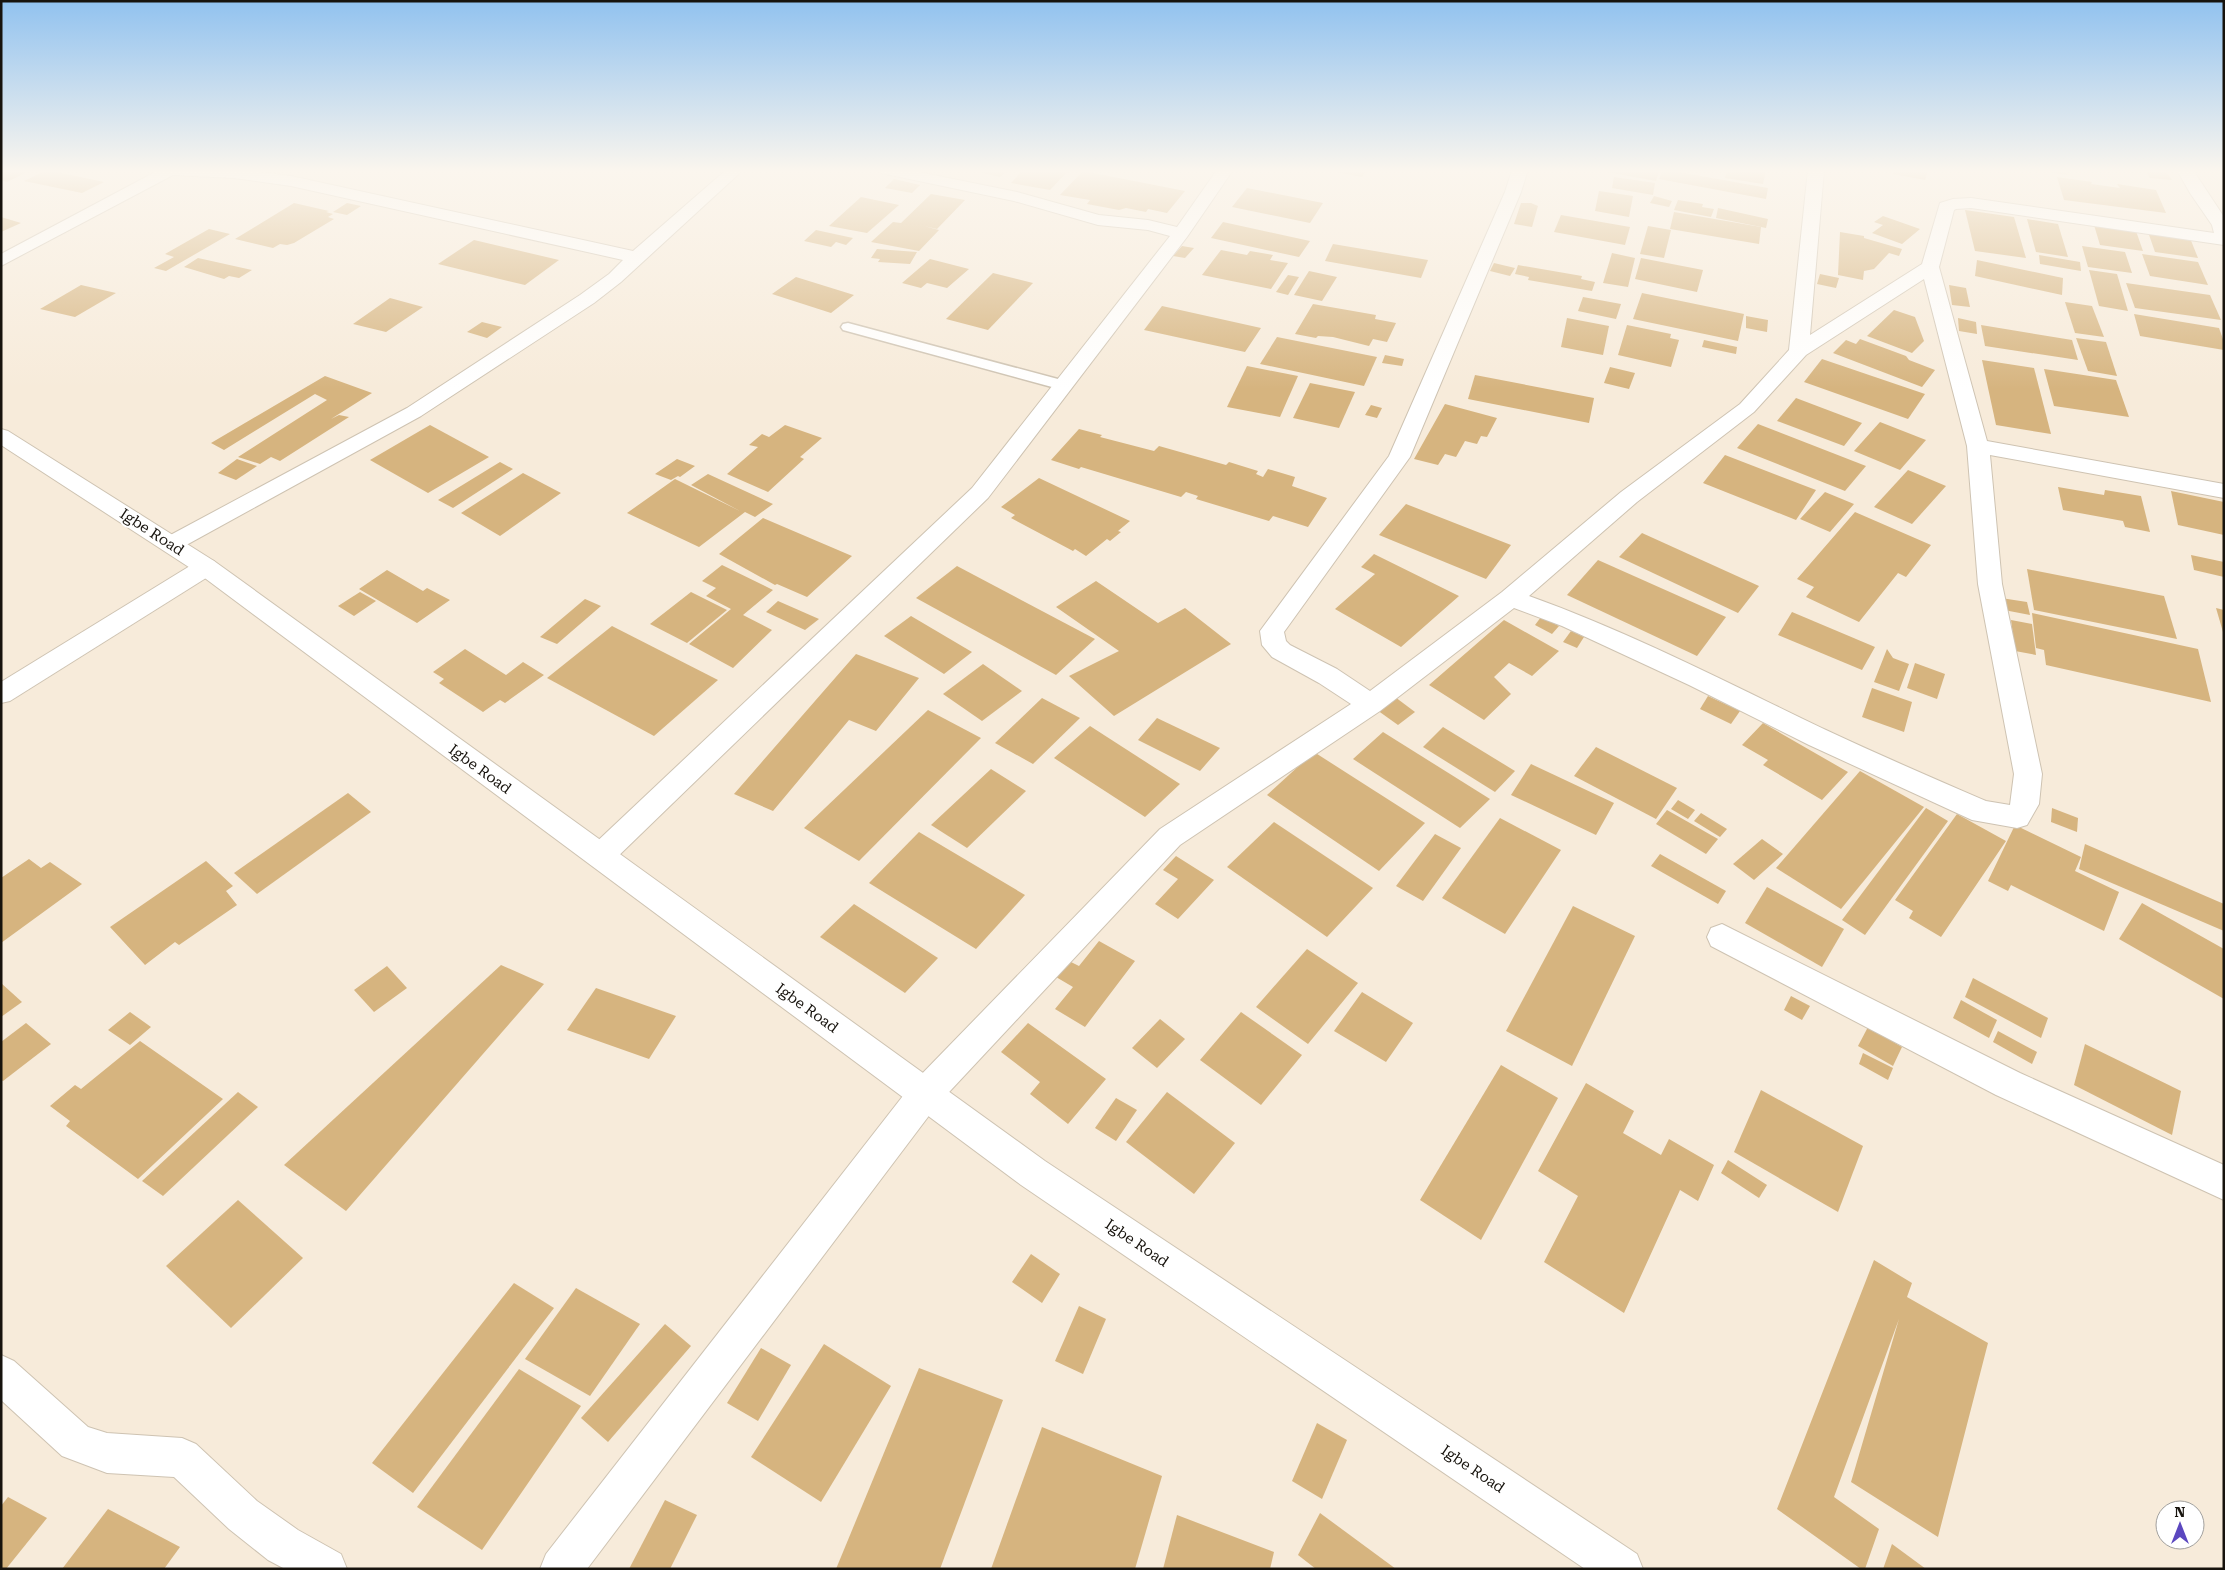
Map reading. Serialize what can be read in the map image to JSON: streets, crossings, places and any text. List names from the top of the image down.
{
  "streets": {
    "street": ["Igbe Road"]
  },
  "north": "top"
}
